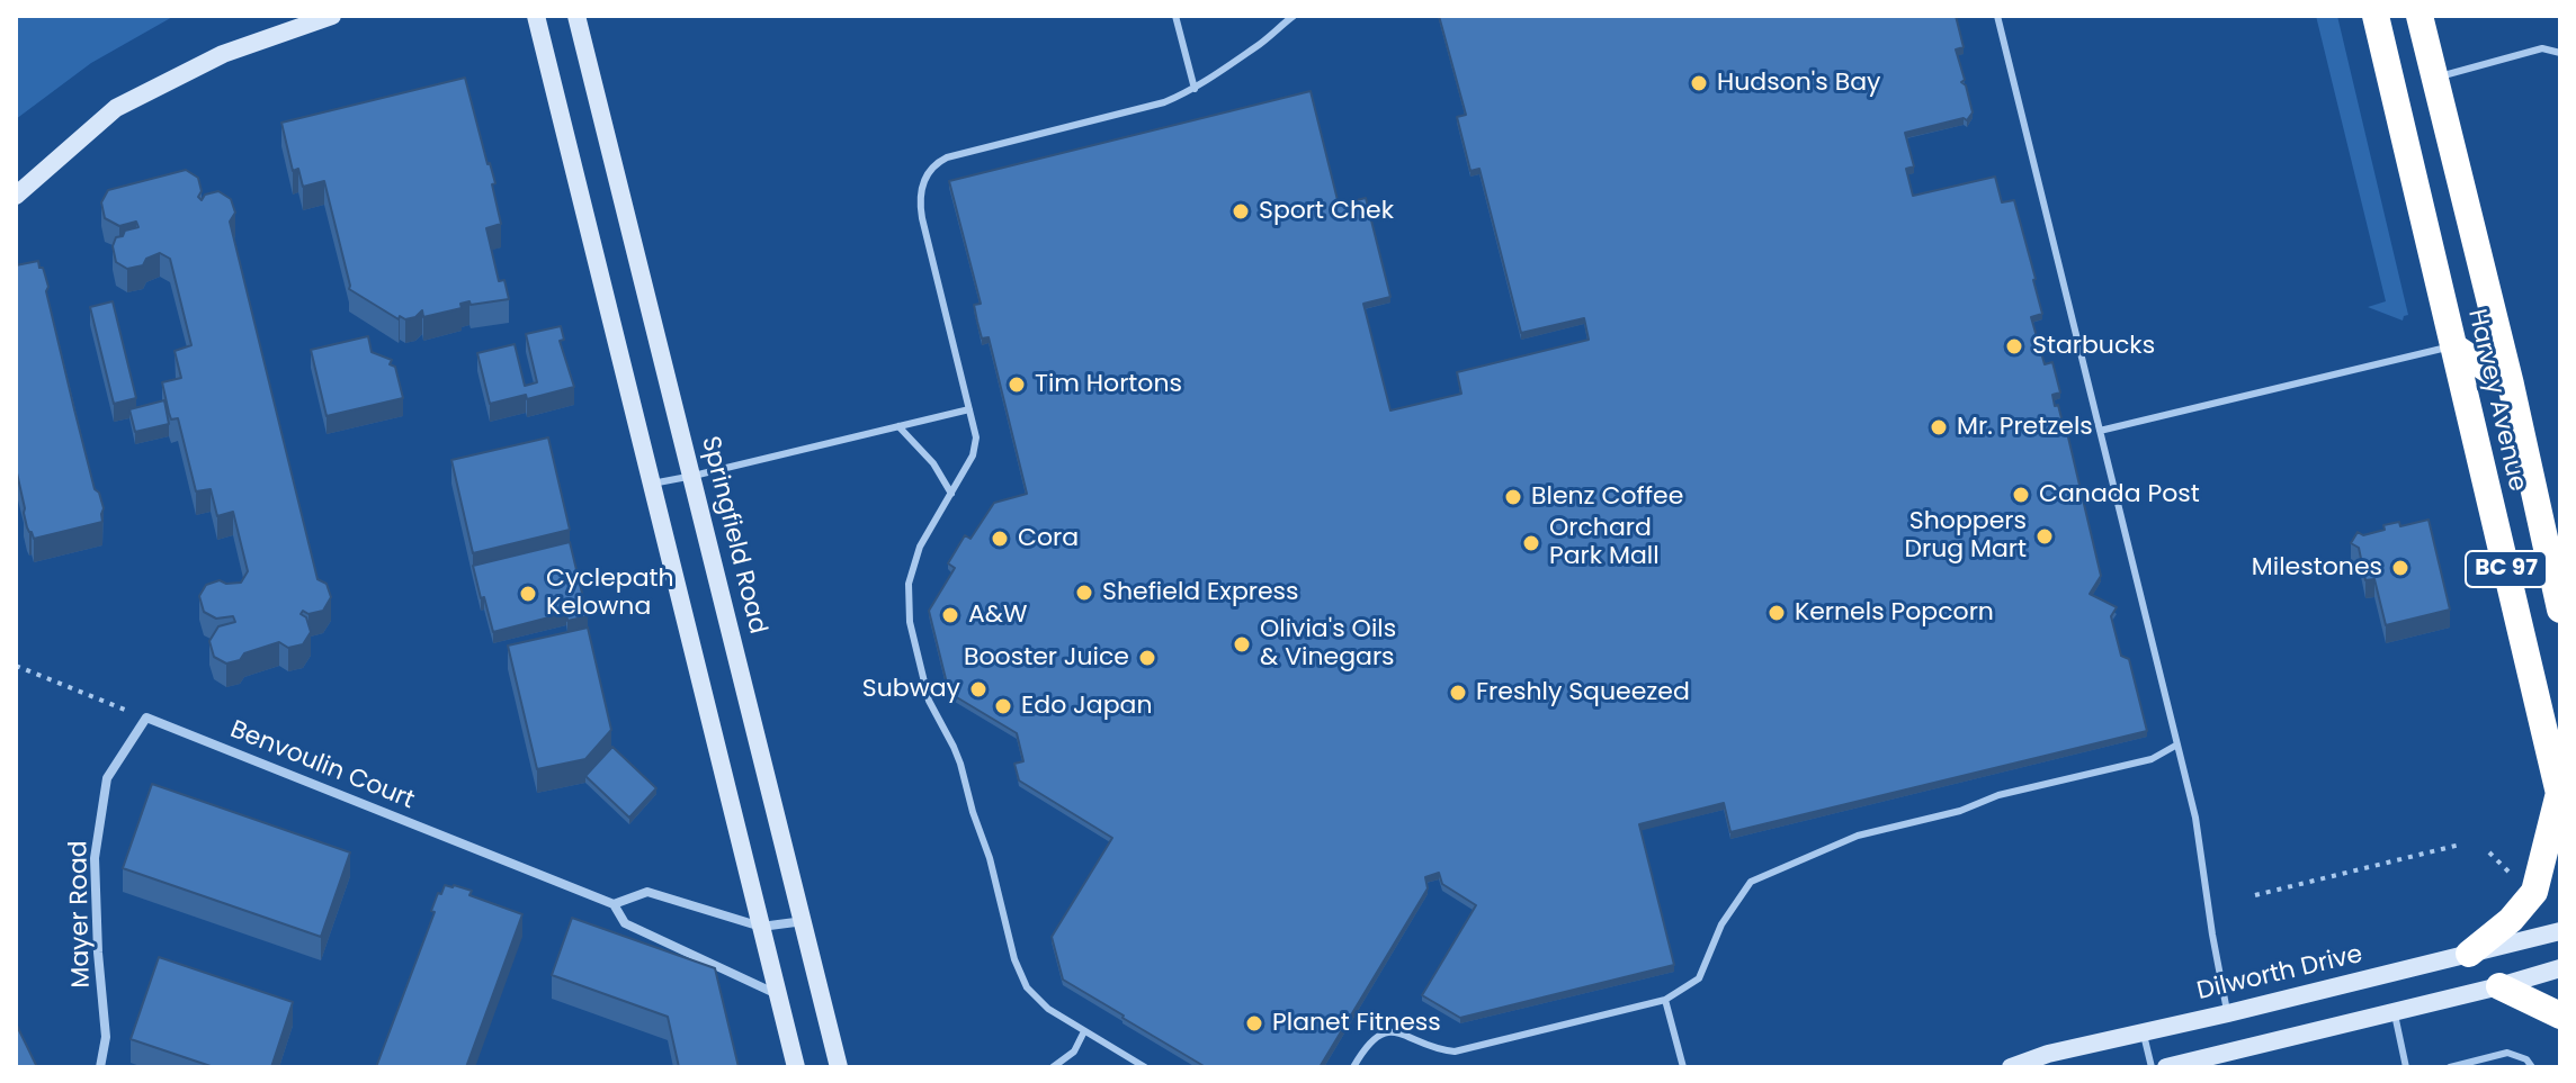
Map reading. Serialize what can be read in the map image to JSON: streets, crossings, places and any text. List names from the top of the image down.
{
  "streets": {
    "highway": ["Harvey Avenue", "BC 97"],
    "main road": ["Springfield Road", "Dilworth Drive"],
    "street": ["Benvoulin Court", "Mayer Road"]
  },
  "crossings": [
    ["Benvoulin Court", "Mayer Road"]
  ],
  "places": [
    "Hudson's Bay",
    "Sport Chek",
    "Starbucks",
    "Tim Hortons",
    "Mr. Pretzels",
    "Canada Post",
    "Blenz Coffee",
    "Shoppers Drug Mart",
    "Cora",
    "Orchard Park Mall",
    "Milestones",
    "Shefield Express",
    "Cyclepath Kelowna",
    "Kernels Popcorn",
    "A&W",
    "Olivia's Oils & Vinegars",
    "Booster Juice",
    "Subway",
    "Freshly Squeezed",
    "Edo Japan",
    "Planet Fitness"
  ]
}
